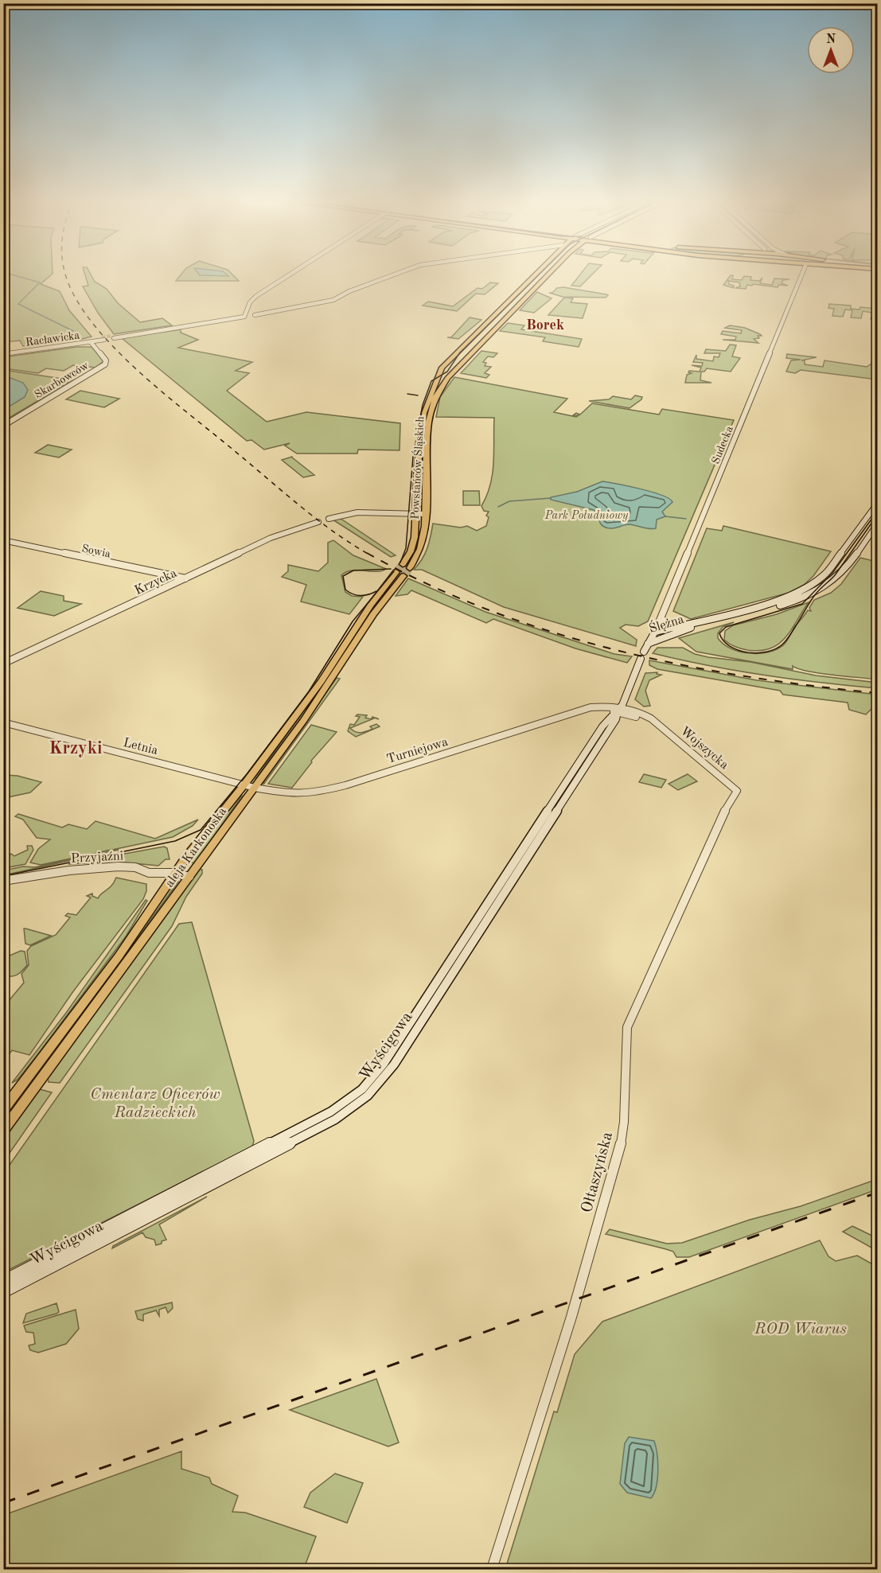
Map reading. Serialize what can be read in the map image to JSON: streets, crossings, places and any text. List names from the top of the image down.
{
  "streets": {
    "main road": [
      "Powstańców Śląskich",
      "Ślężna",
      "aleja Karkonoska",
      "Wyścigowa"
    ],
    "street": [
      "Racławicka",
      "Skarbowców",
      "Sudecka",
      "Sowia",
      "Krzycka",
      "Letnia",
      "Wojszycka",
      "Turniejowa",
      "Przyjaźni",
      "Ołtaszyńska"
    ]
  },
  "crossings": [
    ["Racławicka", "Skarbowców"],
    ["Sudecka", "Ślężna"],
    ["Sowia", "Krzycka"],
    ["Letnia", "Turniejowa"],
    ["Letnia", "aleja Karkonoska"],
    ["Wojszycka", "Turniejowa"],
    ["Wojszycka", "Wyścigowa"],
    ["Wojszycka", "Ołtaszyńska"],
    ["Turniejowa", "aleja Karkonoska"],
    ["Turniejowa", "Wyścigowa"],
    ["aleja Karkonoska", "Przyjaźni"]
  ],
  "districts": ["Borek", "Krzyki"],
  "parks": ["Park Południowy", "Cmentarz Oficerów Radzieckich", "ROD Wiarus"],
  "north": "top"
}
